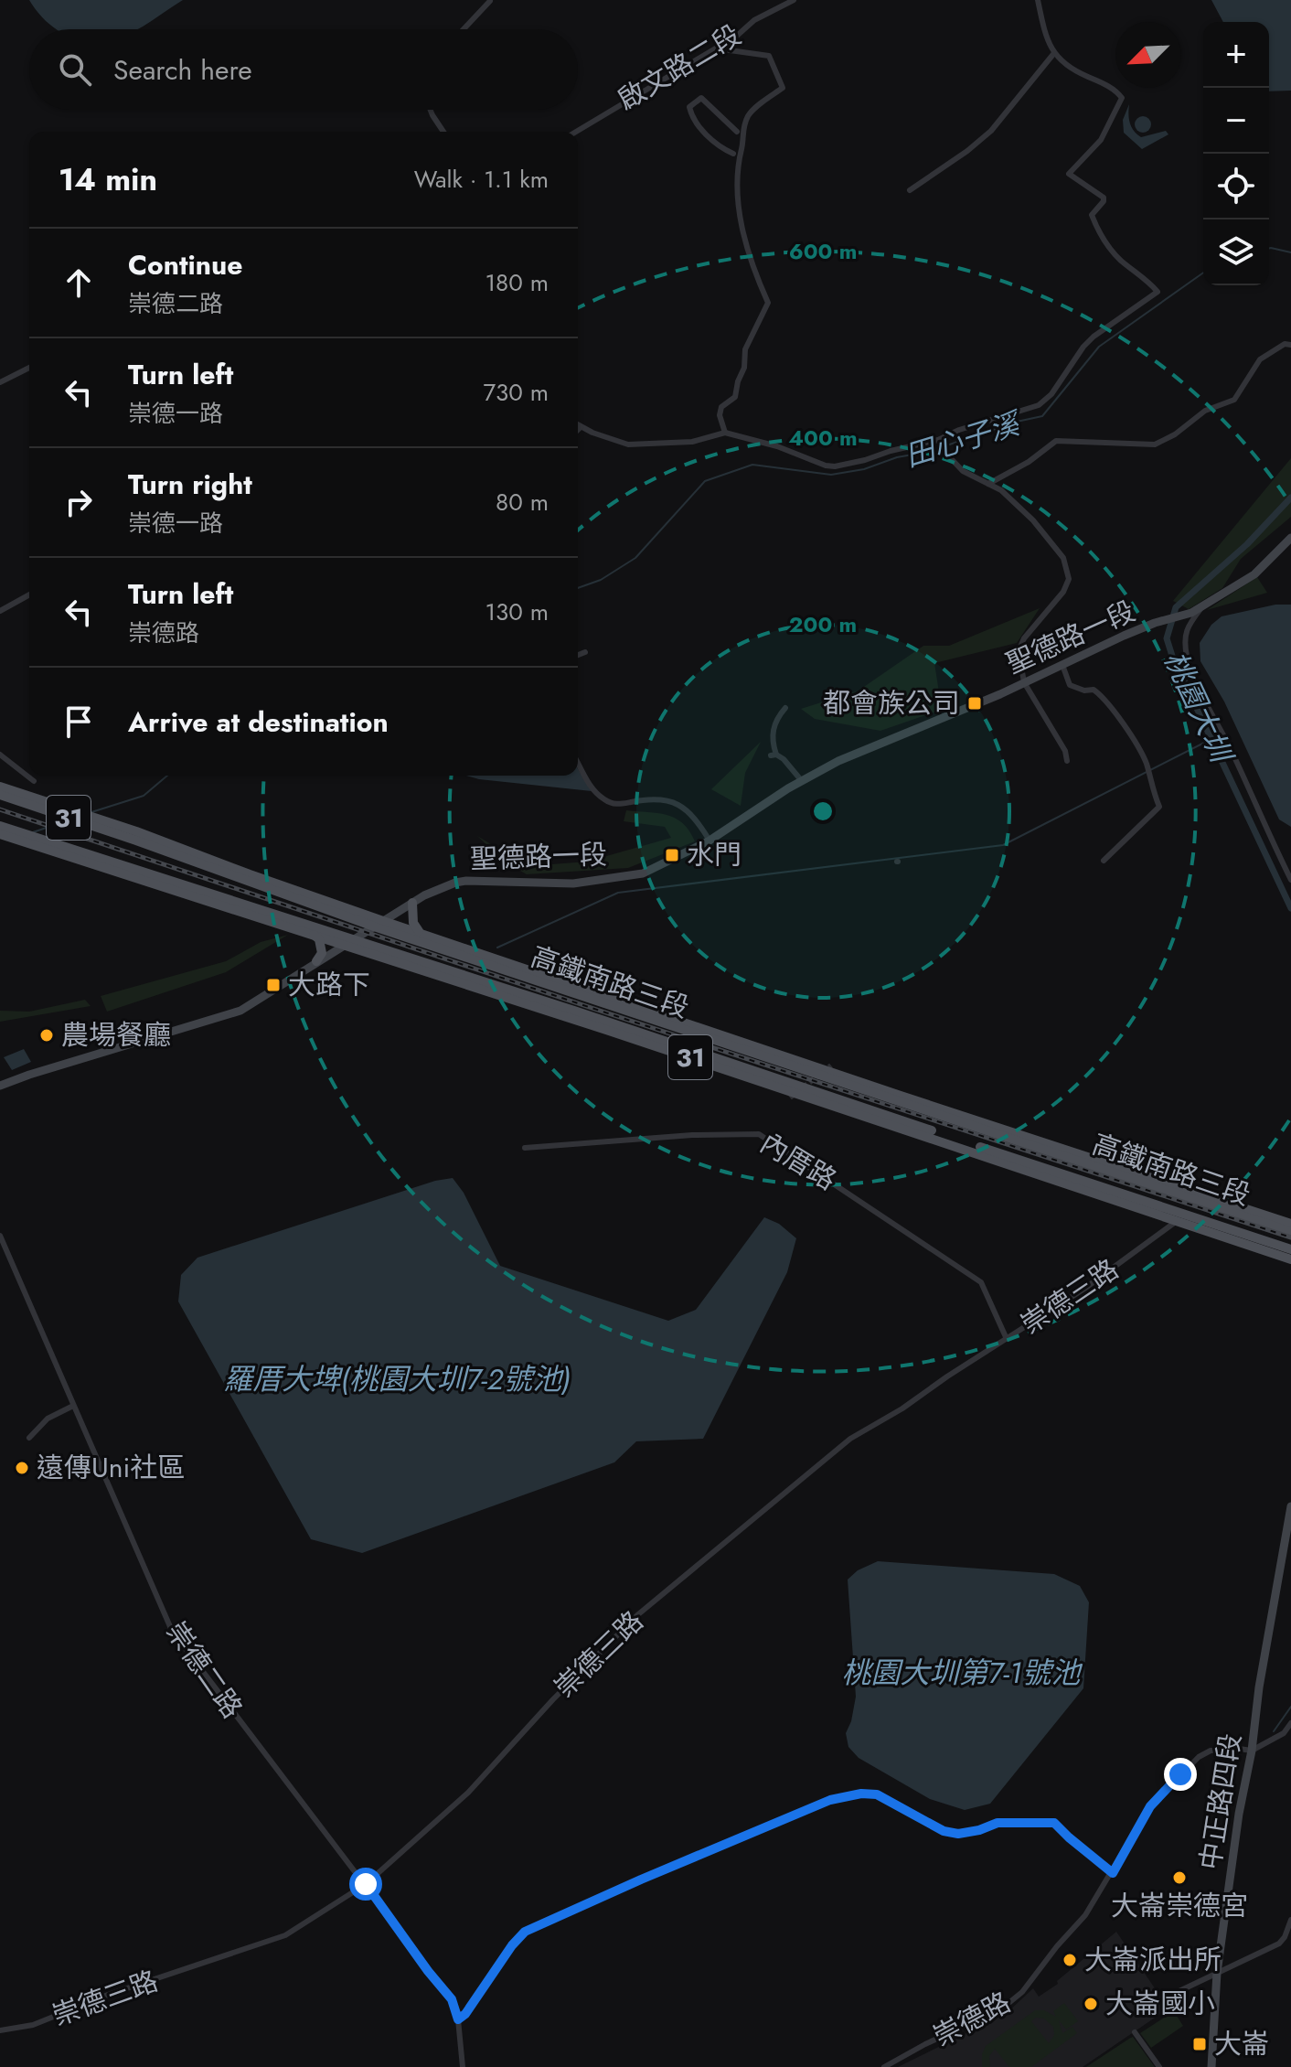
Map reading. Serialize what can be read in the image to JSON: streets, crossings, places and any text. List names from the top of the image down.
{
  "streets": {
    "main road": ["31", "高鐵南路三段"],
    "street": [
      "啟文路二段",
      "聖德路一段",
      "內厝路",
      "崇德三路",
      "崇德二路",
      "中正路四段",
      "崇德路"
    ]
  },
  "crossings": [
    ["聖德路一段", "高鐵南路三段"],
    ["高鐵南路三段", "崇德三路"],
    ["內厝路", "崇德三路"],
    ["崇德三路", "崇德二路"],
    ["中正路四段", "崇德路"]
  ],
  "water": [
    "田心子溪",
    "桃園大圳",
    "羅厝大埤(桃園大圳7-2號池)",
    "桃園大圳第7-1號池"
  ],
  "places": {
    "transit": [
      "都會族公司",
      "水門",
      "大路下",
      "大崙"
    ],
    "other": [
      "農場餐廳",
      "遠傳Uni社區",
      "大崙崇德宮",
      "大崙派出所",
      "大崙國小"
    ]
  },
  "north": "bottom left",
  "page": {
    "map_buttons": ["+", "−"],
    "search": "Search here",
    "heading": ["14 min", "Walk · 1.1 km"],
    "list": [
      ["Continue", "崇德二路", "180 m"],
      ["Turn left", "崇德一路", "730 m"],
      ["Turn right", "崇德一路", "80 m"],
      ["Turn left", "崇德路", "130 m"],
      "Arrive at destination"
    ]
  },
  "rings": ["600 m", "400 m", "200 m"]
}
